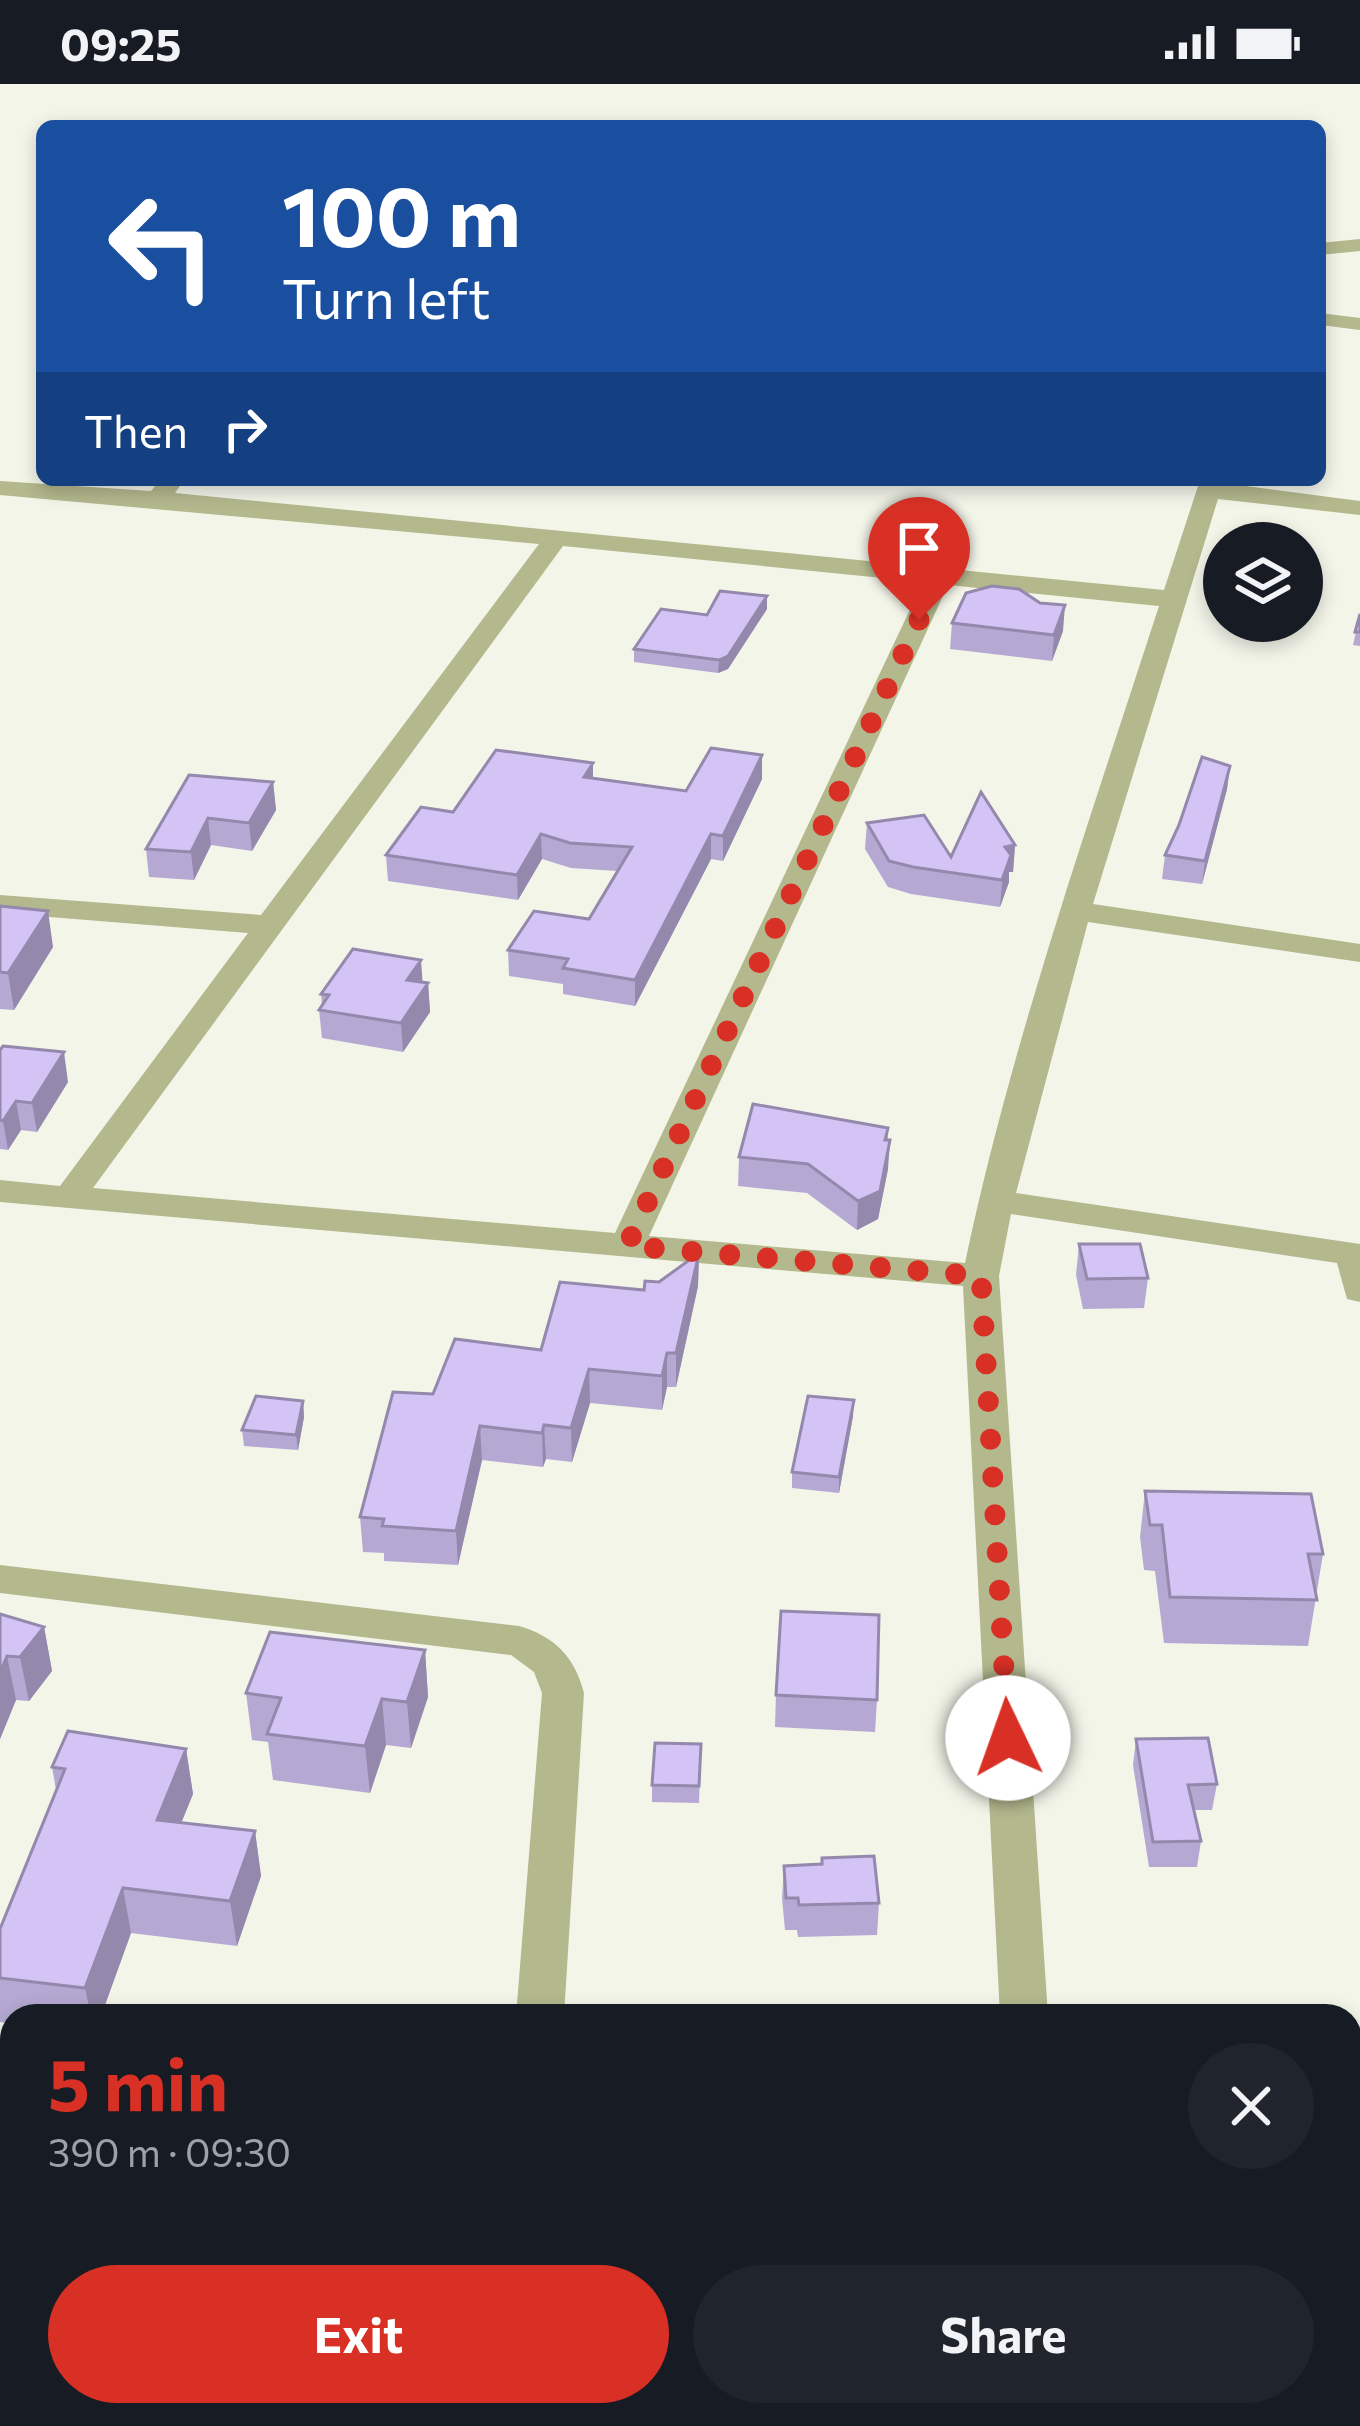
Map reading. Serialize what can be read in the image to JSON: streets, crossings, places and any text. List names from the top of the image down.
{
  "page": {
    "status": "09:25",
    "turn": ["100 m", "Turn left"],
    "then": "Then",
    "heading": ["5 min", "390 m · 09:30"],
    "buttons": ["Exit", "Share"]
  }
}
